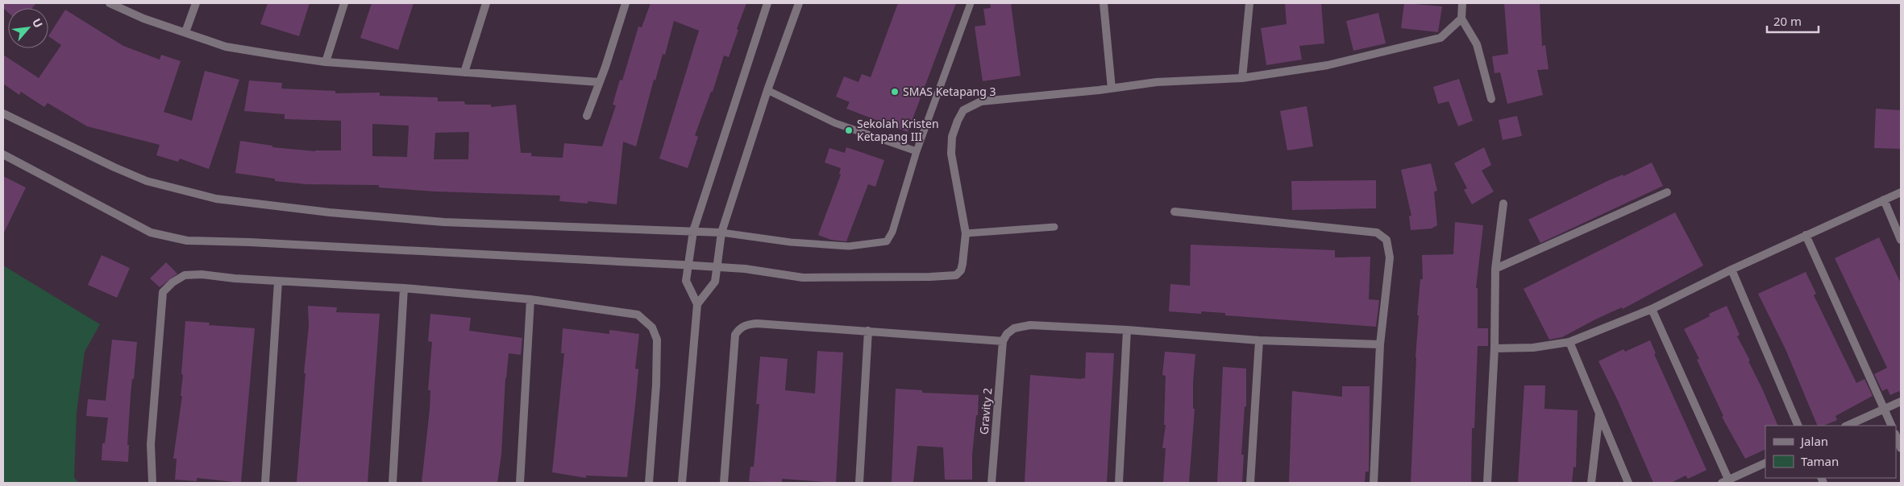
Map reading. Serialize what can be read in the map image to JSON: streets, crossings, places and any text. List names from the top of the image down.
{
  "streets": {
    "street": ["Gravity 2"]
  },
  "places": ["SMAS Ketapang 3", "Sekolah Kristen Ketapang III"],
  "legend": ["Jalan", "Taman"],
  "scale_bar": "20 m",
  "north": "top right"
}
